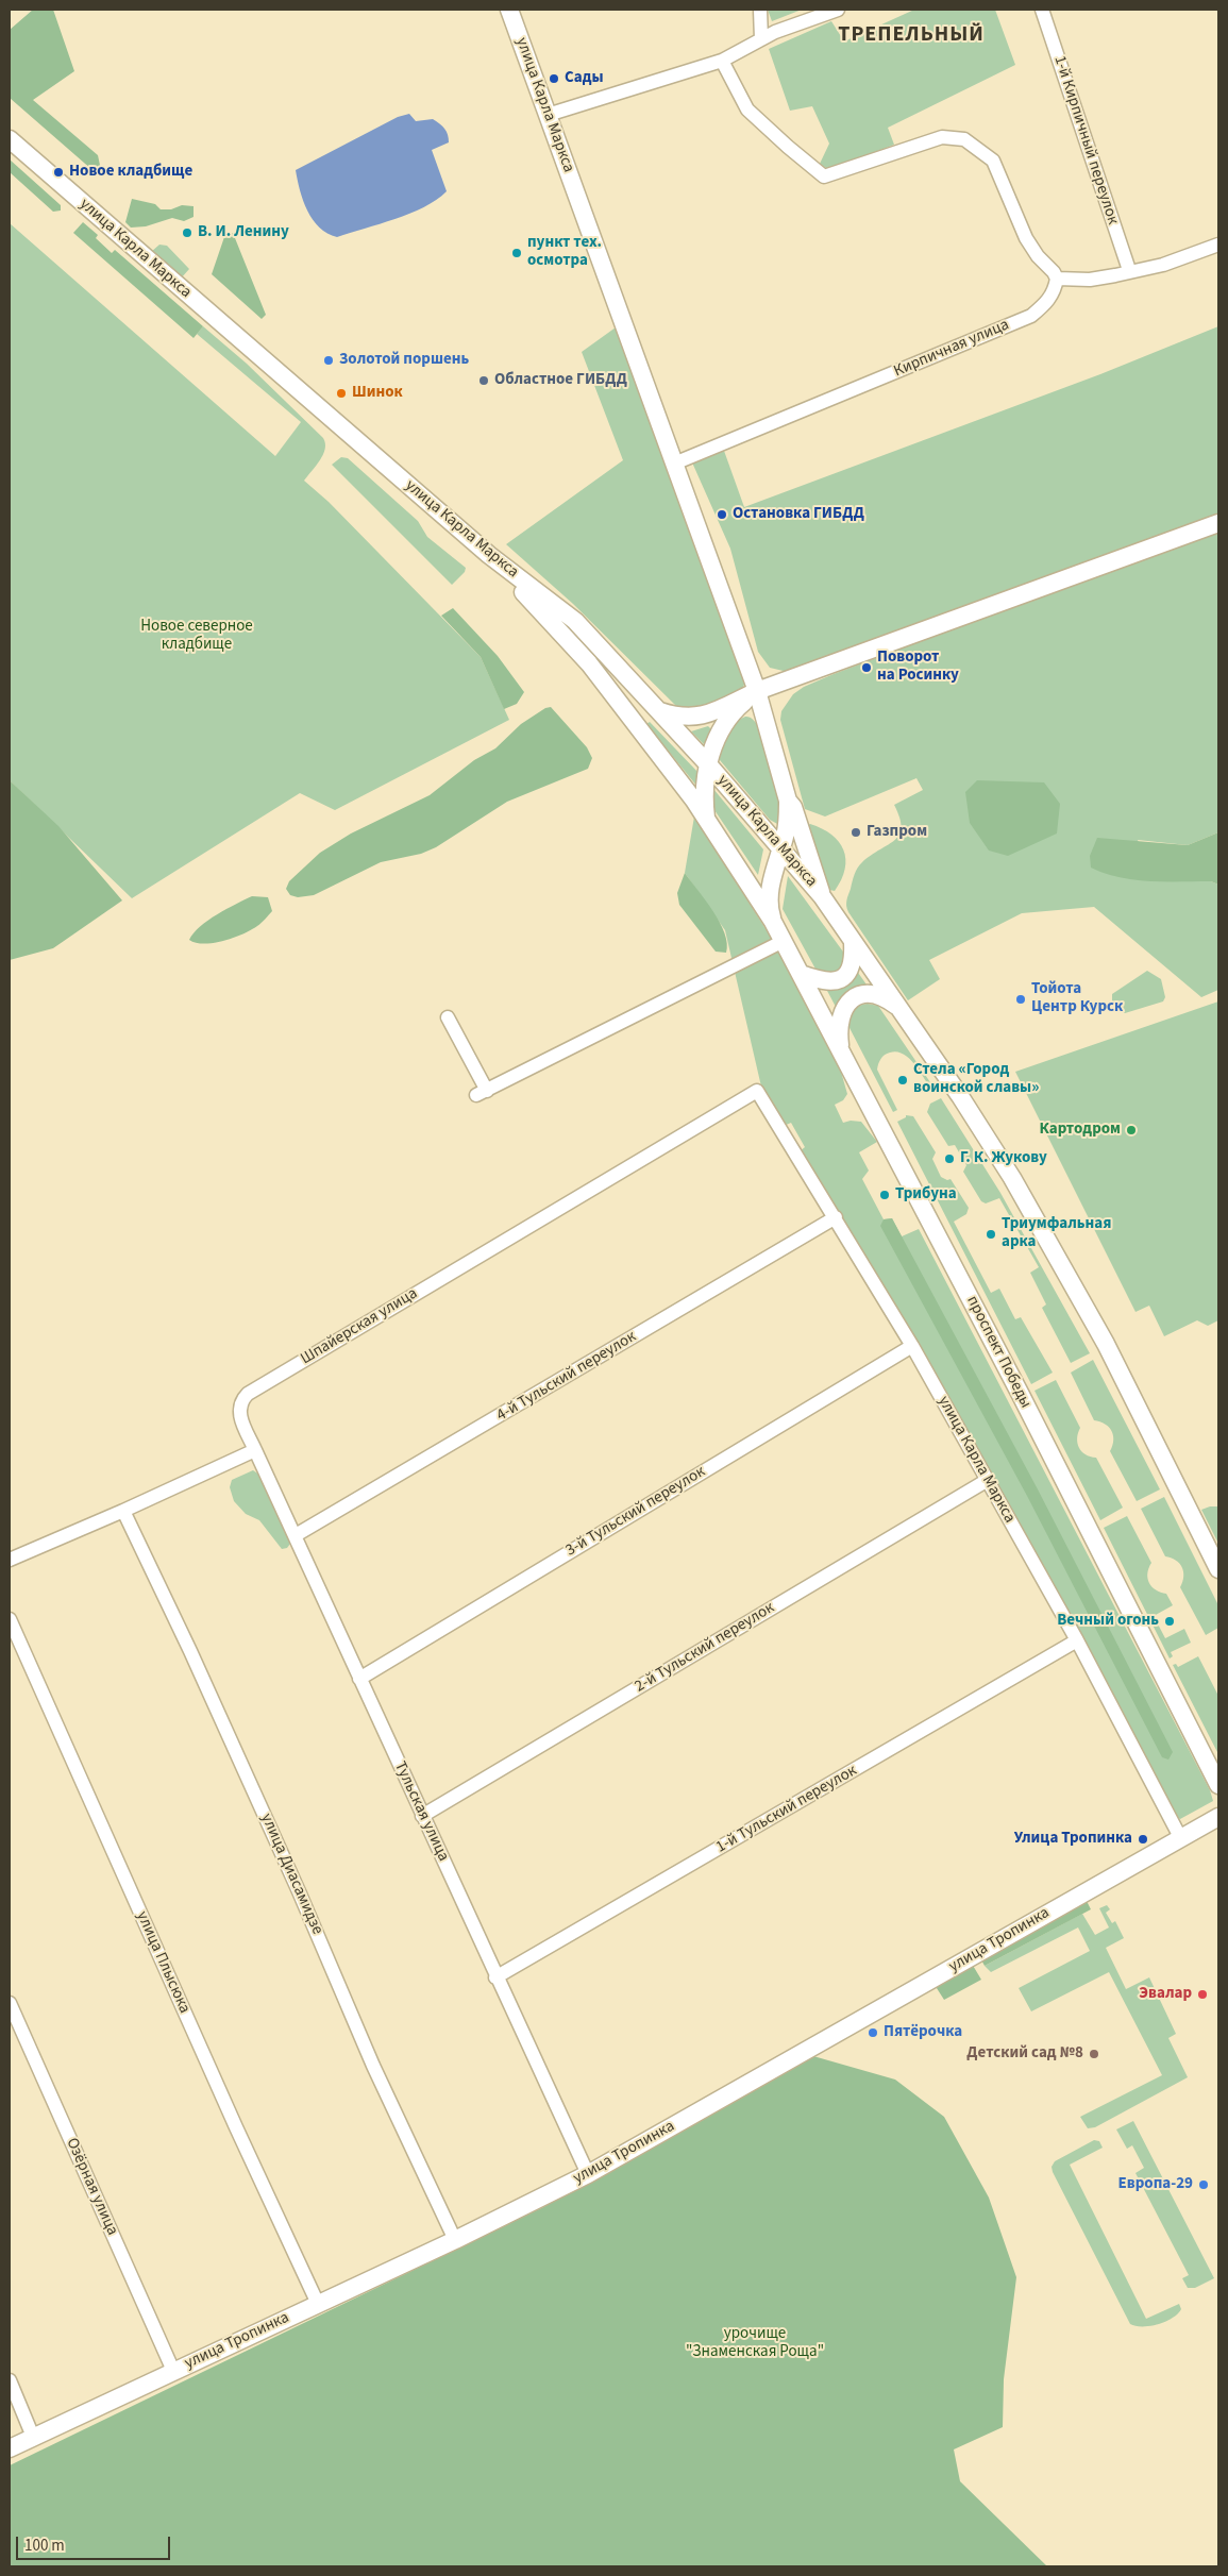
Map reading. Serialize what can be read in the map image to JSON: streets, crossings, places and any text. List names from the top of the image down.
{
  "streets": {
    "main road": ["улица Карла Маркса", "проспект Победы", "улица Тропинка"],
    "street": [
      "1-й Кирпичный переулок",
      "Кирпичная улица",
      "Шпайерская улица",
      "4-й Тульский переулок",
      "3-й Тульский переулок",
      "2-й Тульский переулок",
      "1-й Тульский переулок",
      "Тульская улица",
      "улица Диасамидзе",
      "улица Плысюка",
      "Озёрная улица"
    ]
  },
  "crossings": [
    ["улица Карла Маркса", "Кирпичная улица"],
    ["улица Карла Маркса", "Шпайерская улица"],
    ["улица Карла Маркса", "проспект Победы"],
    ["улица Карла Маркса", "4-й Тульский переулок"],
    ["улица Карла Маркса", "3-й Тульский переулок"],
    ["улица Карла Маркса", "2-й Тульский переулок"],
    ["улица Карла Маркса", "1-й Тульский переулок"],
    ["улица Карла Маркса", "улица Тропинка"],
    ["Шпайерская улица", "Тульская улица"],
    ["4-й Тульский переулок", "Тульская улица"],
    ["3-й Тульский переулок", "Тульская улица"],
    ["2-й Тульский переулок", "Тульская улица"],
    ["1-й Тульский переулок", "Тульская улица"],
    ["Тульская улица", "улица Тропинка"],
    ["улица Диасамидзе", "улица Тропинка"],
    ["улица Тропинка", "улица Плысюка"],
    ["улица Тропинка", "Озёрная улица"]
  ],
  "districts": ["ТРЕПЕЛЬНЫЙ"],
  "parks": ["Новое северное кладбище", "урочище \"Знаменская Роща\""],
  "places": [
    "Сады",
    "Новое кладбище",
    "В. И. Ленину",
    "пункт тех. осмотра",
    "Золотой поршень",
    "Областное ГИБДД",
    "Шинок",
    "Остановка ГИБДД",
    "Поворот на Росинку",
    "Газпром",
    "Тойота Центр Курск",
    "Стела «Город воинской славы»",
    "Картодром",
    "Г. К. Жукову",
    "Трибуна",
    "Триумфальная арка",
    "Вечный огонь",
    "Улица Тропинка",
    "Эвалар",
    "Пятёрочка",
    "Детский сад №8",
    "Европа-29"
  ],
  "scale_bar": "100 m"
}
